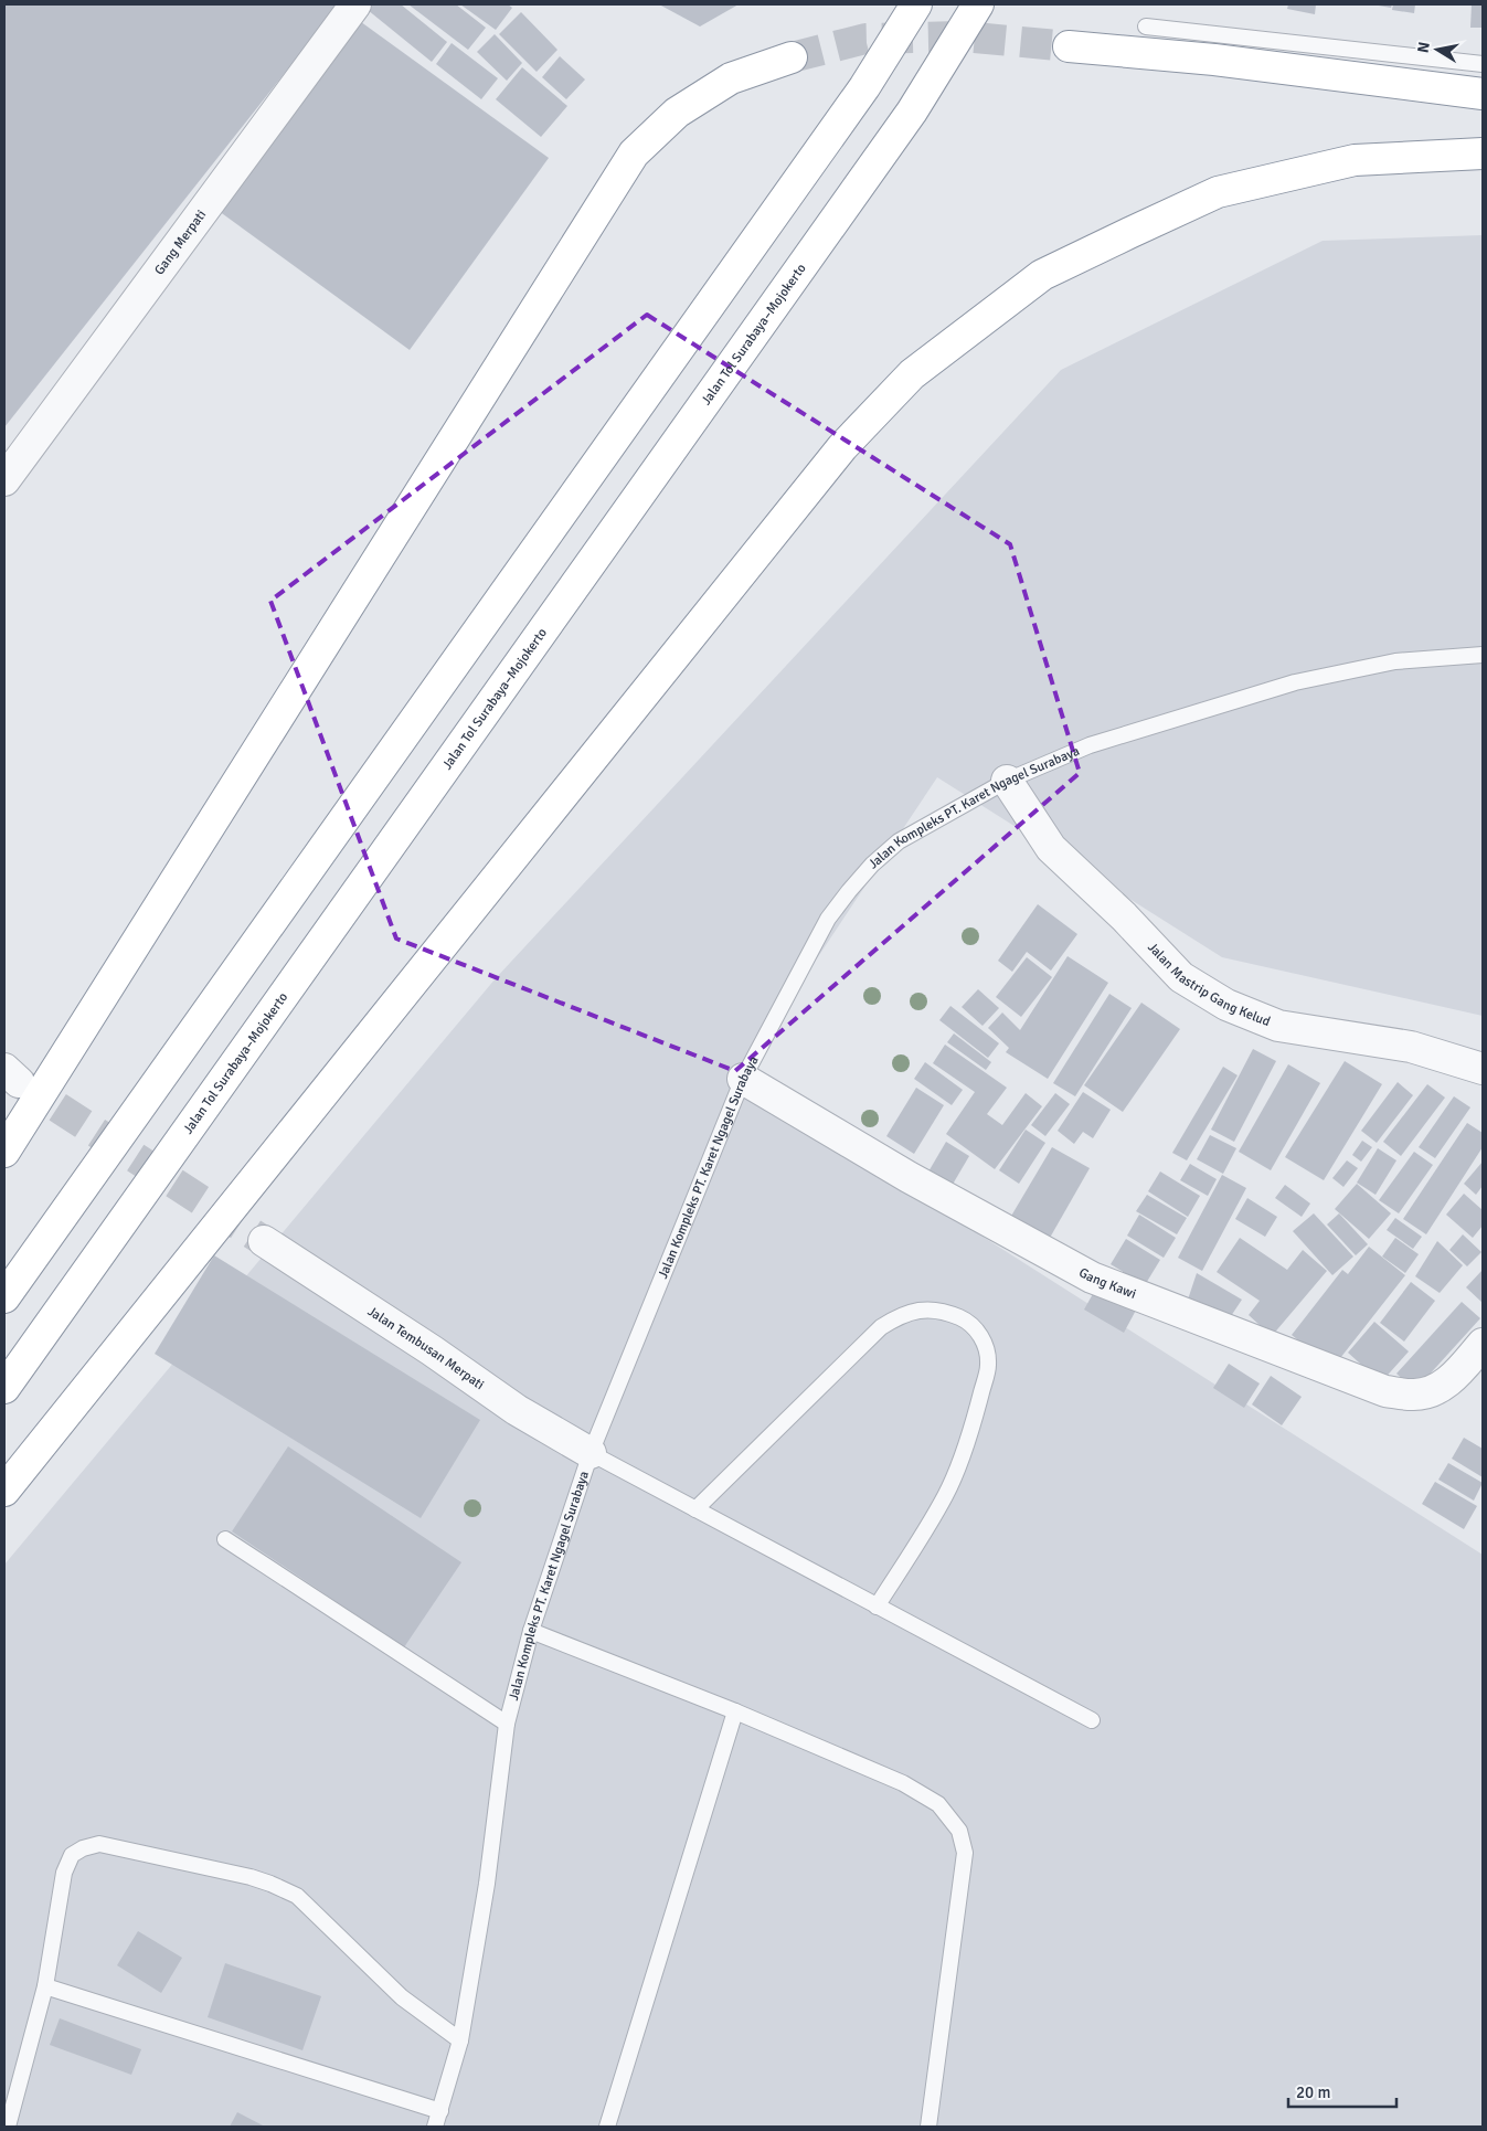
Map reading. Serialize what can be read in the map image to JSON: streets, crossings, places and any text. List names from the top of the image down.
{
  "streets": {
    "highway": ["Jalan Tol Surabaya–Mojokerto"],
    "street": [
      "Gang Merpati",
      "Jalan Mastrip Gang Kelud",
      "Gang Kawi",
      "Jalan Tembusan Merpati"
    ],
    "lane": ["Jalan Kompleks PT. Karet Ngagel Surabaya"]
  },
  "crossings": [
    ["Jalan Kompleks PT. Karet Ngagel Surabaya", "Jalan Mastrip Gang Kelud"],
    ["Jalan Kompleks PT. Karet Ngagel Surabaya", "Gang Kawi"],
    ["Jalan Kompleks PT. Karet Ngagel Surabaya", "Jalan Tembusan Merpati"]
  ],
  "scale_bar": "20 m",
  "north": "left"
}
